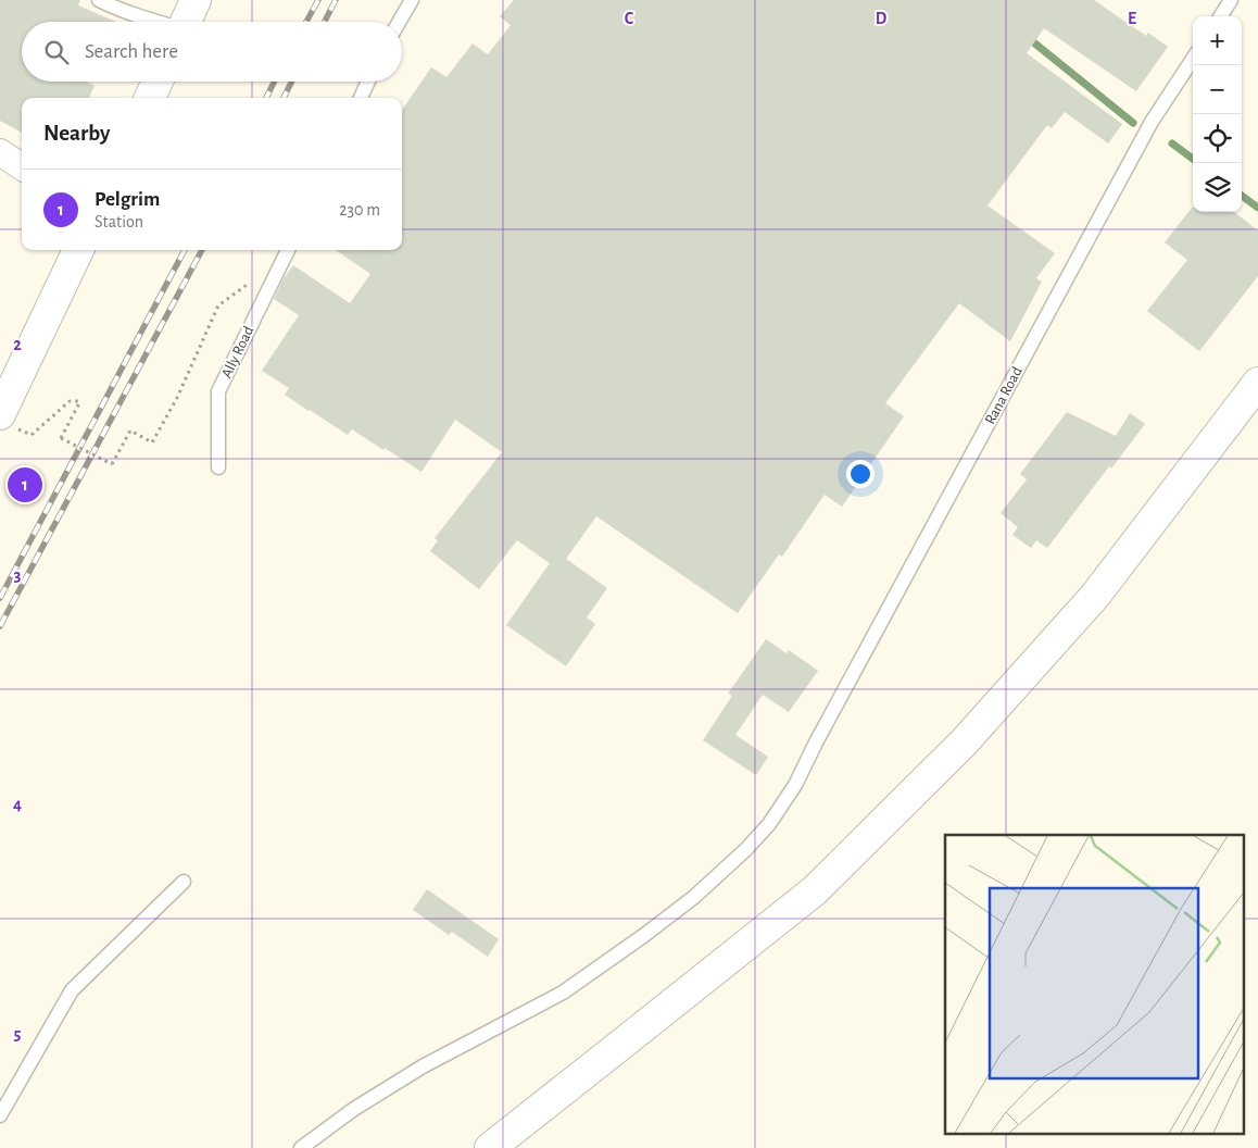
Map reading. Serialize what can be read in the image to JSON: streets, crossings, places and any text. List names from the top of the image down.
{
  "streets": {
    "lane": ["Ally Road", "Rana Road"]
  },
  "page": {
    "map_buttons": ["+", "−"],
    "search": "Search here",
    "heading": "Nearby",
    "list": [
      {
        "mark": "1",
        "name": "Pelgrim",
        "note": "Station",
        "value": "230 m"
      }
    ],
    "pins": "1"
  },
  "grid": {
    "columns": ["C", "D", "E"],
    "rows": [
      "2",
      "3",
      "4",
      "5"
    ]
  }
}
